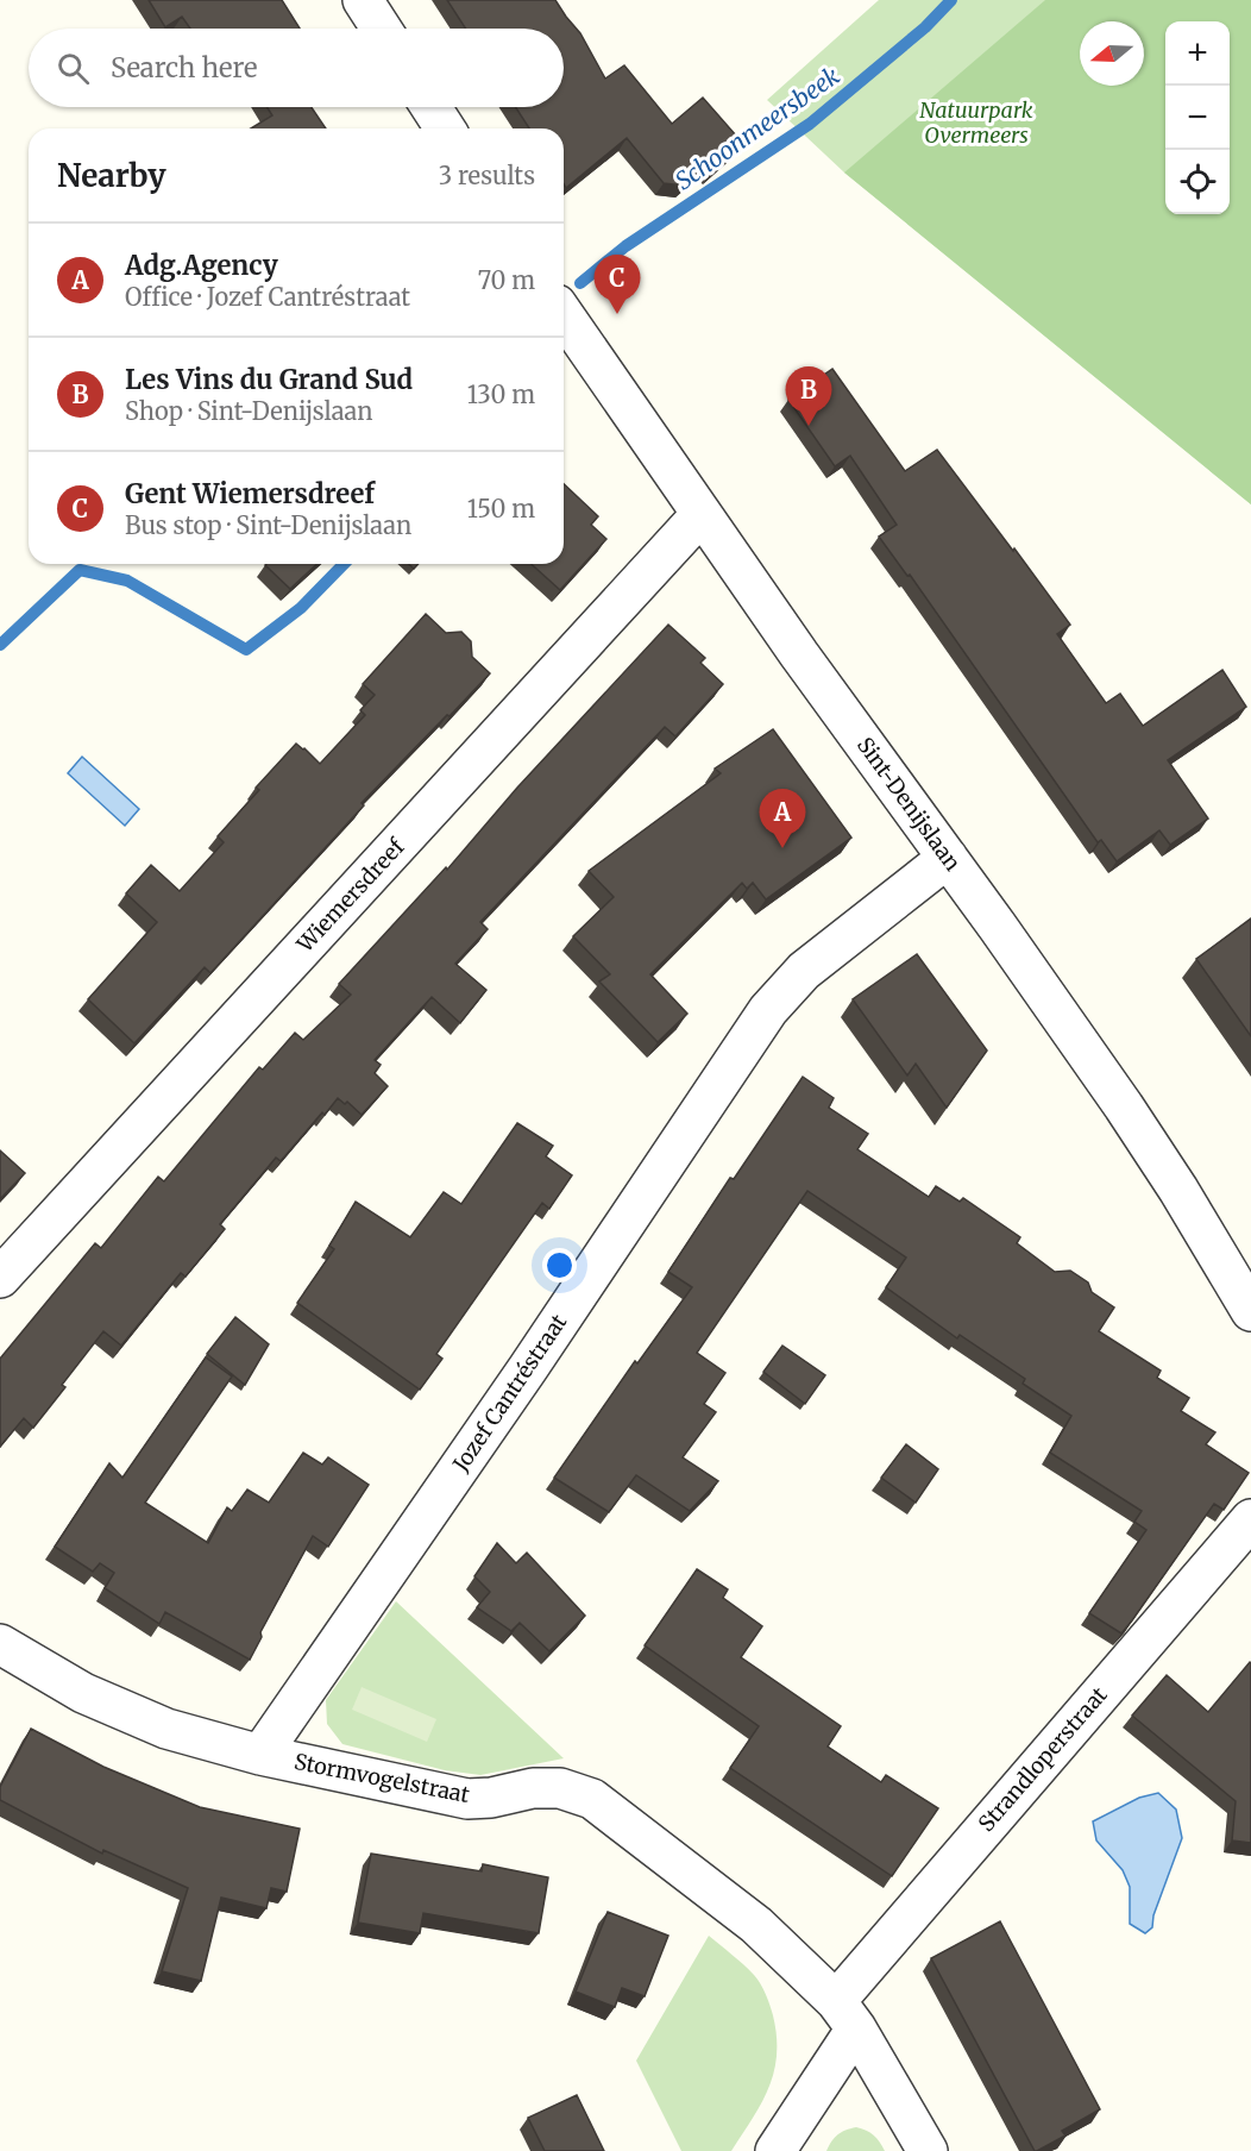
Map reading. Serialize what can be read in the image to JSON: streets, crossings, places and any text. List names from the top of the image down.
{
  "streets": {
    "street": [
      "Sint-Denijslaan",
      "Wiemersdreef",
      "Jozef Cantréstraat",
      "Strandloperstraat",
      "Stormvogelstraat"
    ]
  },
  "crossings": [
    ["Sint-Denijslaan", "Wiemersdreef"],
    ["Sint-Denijslaan", "Jozef Cantréstraat"],
    ["Jozef Cantréstraat", "Stormvogelstraat"],
    ["Strandloperstraat", "Stormvogelstraat"]
  ],
  "water": ["Schoonmeersbeek"],
  "parks": ["Natuurpark Overmeers"],
  "north": "left",
  "page": {
    "map_buttons": ["+", "−"],
    "search": "Search here",
    "heading": ["Nearby", "3 results"],
    "list": [
      {
        "mark": "A",
        "name": "Adg.Agency",
        "note": "Office · Jozef Cantréstraat",
        "value": "70 m"
      },
      {
        "mark": "B",
        "name": "Les Vins du Grand Sud",
        "note": "Shop · Sint-Denijslaan",
        "value": "130 m"
      },
      {
        "mark": "C",
        "name": "Gent Wiemersdreef",
        "note": "Bus stop · Sint-Denijslaan",
        "value": "150 m"
      }
    ],
    "pins": ["C", "B", "A"]
  }
}
